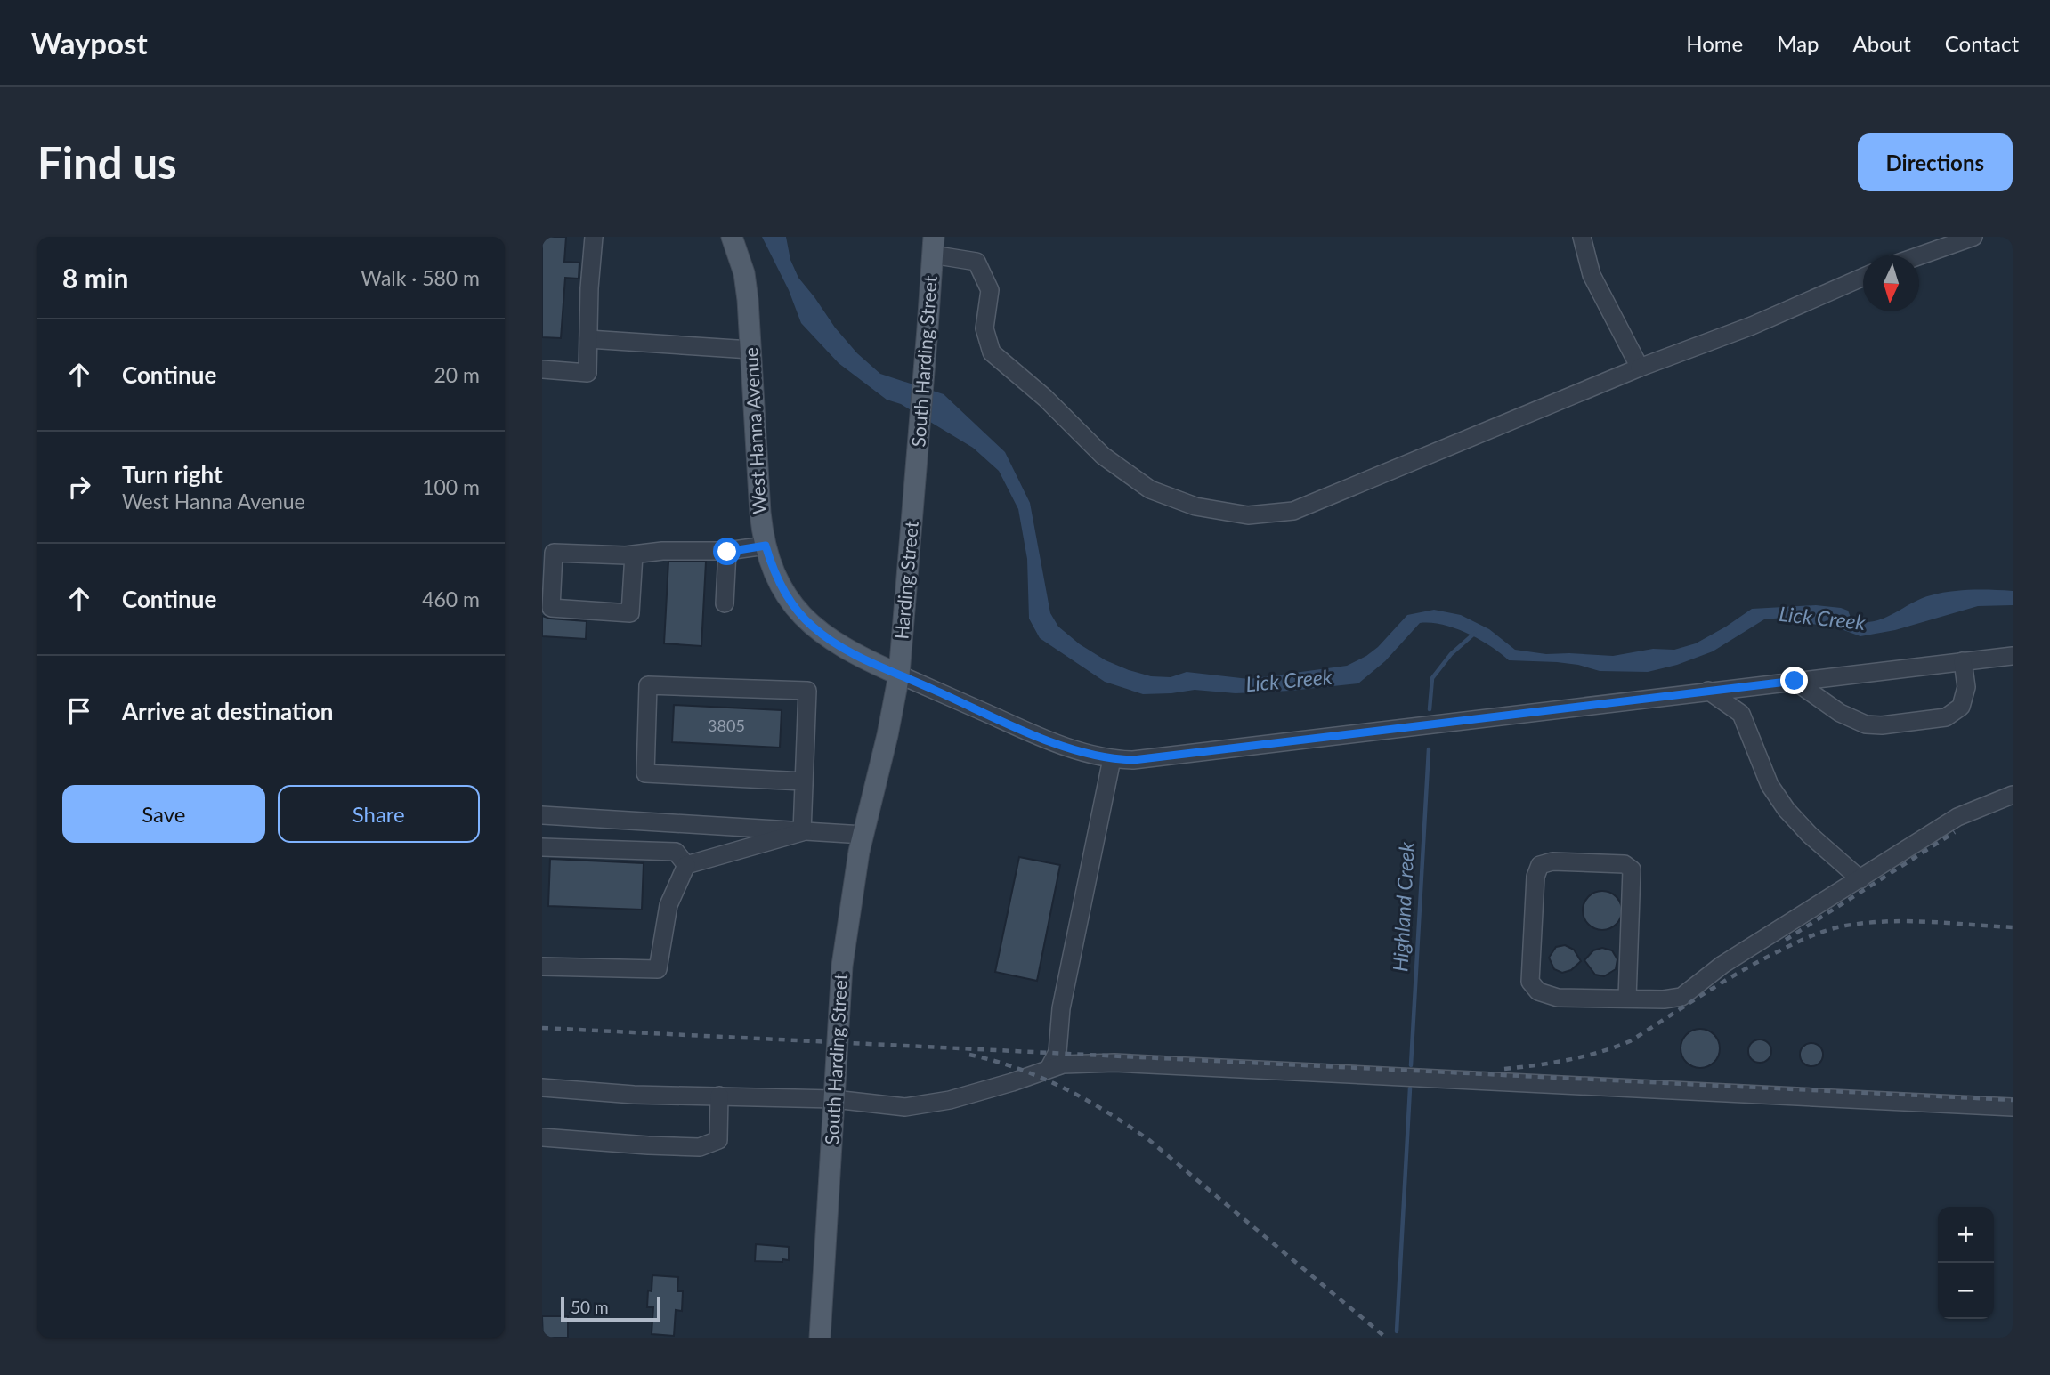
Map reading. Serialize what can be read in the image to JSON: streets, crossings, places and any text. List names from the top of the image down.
{
  "streets": {
    "main road": ["South Harding Street", "West Hanna Avenue", "Harding Street"]
  },
  "crossings": [
    ["South Harding Street", "Harding Street"],
    ["West Hanna Avenue", "Harding Street"]
  ],
  "water": ["Lick Creek", "Highland Creek"],
  "house_numbers": ["3805"],
  "scale_bar": "50 m",
  "north": "bottom",
  "page": {
    "header": "Waypost",
    "nav": [
      "Home",
      "Map",
      "About",
      "Contact"
    ],
    "buttons": [
      "Directions",
      ["Save", "Share"]
    ],
    "title": "Find us",
    "heading": ["8 min", "Walk · 580 m"],
    "list": [
      ["Continue", "20 m"],
      ["Turn right", "West Hanna Avenue", "100 m"],
      ["Continue", "460 m"],
      "Arrive at destination"
    ],
    "map_buttons": ["+", "−"],
    "scale": "50 m"
  }
}
